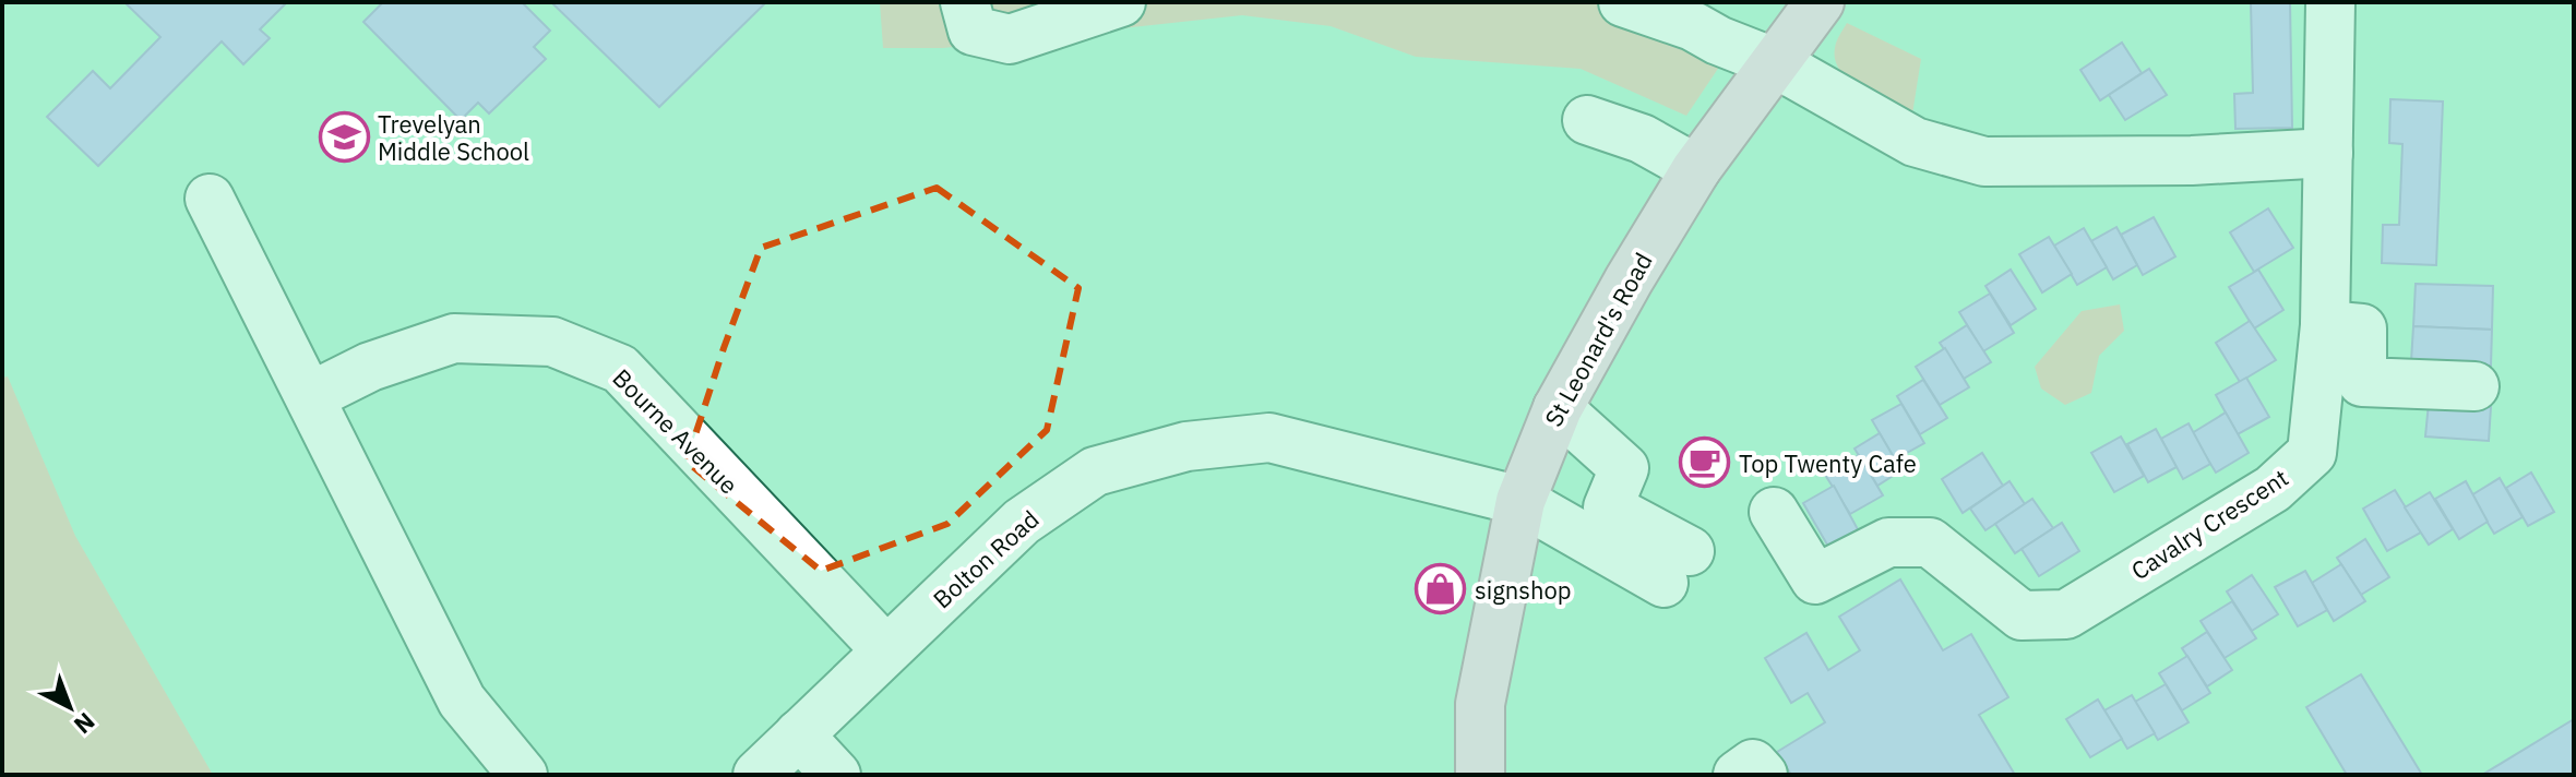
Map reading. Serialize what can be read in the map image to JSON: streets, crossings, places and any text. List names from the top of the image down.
{
  "streets": {
    "main road": ["St Leonard's Road"],
    "street": ["Bourne Avenue", "Cavalry Crescent", "Bolton Road"]
  },
  "crossings": [
    ["St Leonard's Road", "Bolton Road"],
    ["Bourne Avenue", "Bolton Road"]
  ],
  "places": {
    "school or university": ["Trevelyan Middle School"],
    "cafe": ["Top Twenty Cafe"],
    "shop": ["signshop"]
  },
  "north": "bottom right"
}
